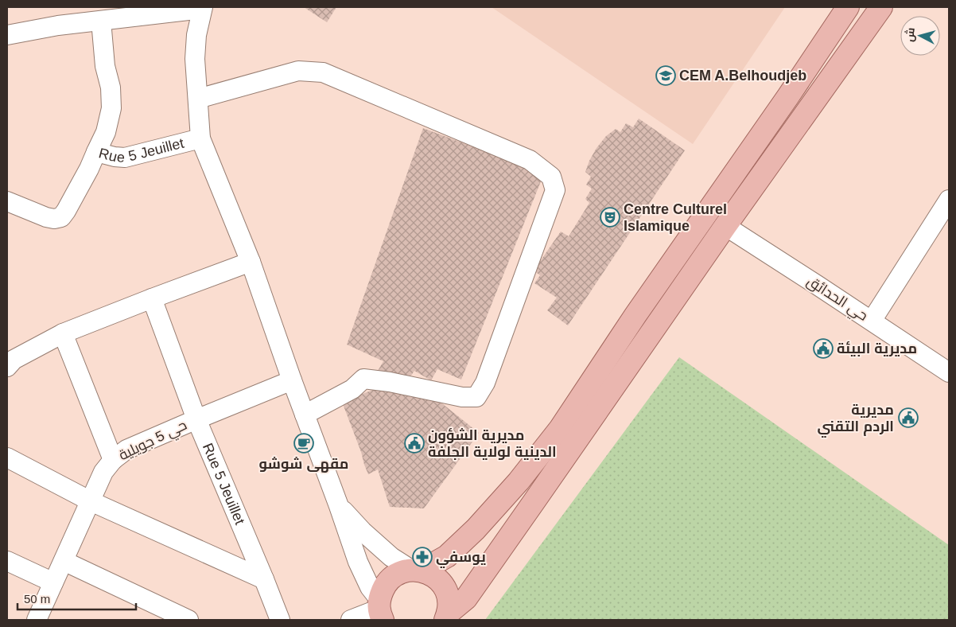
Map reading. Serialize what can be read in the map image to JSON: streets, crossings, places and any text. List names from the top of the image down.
{
  "streets": {
    "street": ["Rue 5 Jeuillet", "حي الحدائق", "حي 5 جويلية"]
  },
  "crossings": [
    ["Rue 5 Jeuillet", "حي 5 جويلية"]
  ],
  "places": {
    "school or university": ["CEM A.Belhoudjeb"],
    "theatre": ["Centre Culturel Islamique"],
    "public building": ["مديرية البيئة", "مديرية الردم التقني", "مديرية الشؤون الدينية لولاية الجلفة"],
    "cafe": ["مقهى شوشو"],
    "pharmacy": ["يوسفي"]
  },
  "scale_bar": "50 m",
  "north": "left"
}
